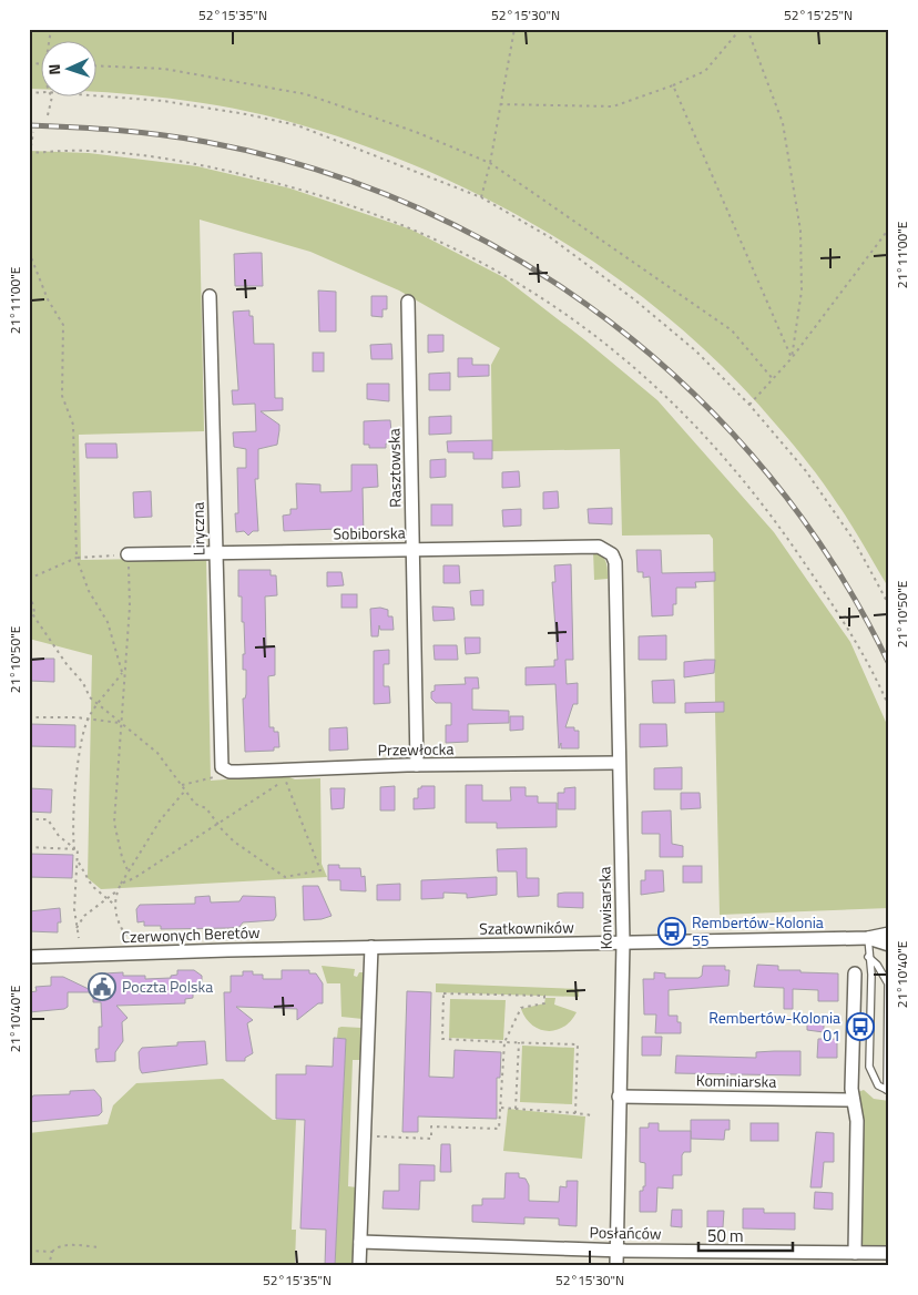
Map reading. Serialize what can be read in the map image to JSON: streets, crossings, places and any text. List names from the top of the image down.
{
  "streets": {
    "street": [
      "Rasztowska",
      "Liryczna",
      "Sobiborska",
      "Przewłocka",
      "Konwisarska",
      "Szatkowników",
      "Czerwonych Beretów",
      "Kominiarska",
      "Posłańców"
    ]
  },
  "crossings": [
    ["Rasztowska", "Sobiborska"],
    ["Rasztowska", "Przewłocka"],
    ["Liryczna", "Sobiborska"],
    ["Liryczna", "Przewłocka"],
    ["Sobiborska", "Konwisarska"],
    ["Przewłocka", "Konwisarska"],
    ["Konwisarska", "Szatkowników"],
    ["Konwisarska", "Kominiarska"],
    ["Konwisarska", "Posłańców"],
    ["Szatkowników", "Czerwonych Beretów"]
  ],
  "places": {
    "bus stop": ["Rembertów-Kolonia 55", "Rembertów-Kolonia 01"],
    "public building": ["Poczta Polska"]
  },
  "scale_bar": "50 m",
  "north": "left",
  "coordinates": [
    "52°15'35\"N",
    "52°15'30\"N",
    "52°15'25\"N",
    "21°11'00\"E",
    "21°10'50\"E",
    "21°10'40\"E"
  ]
}
